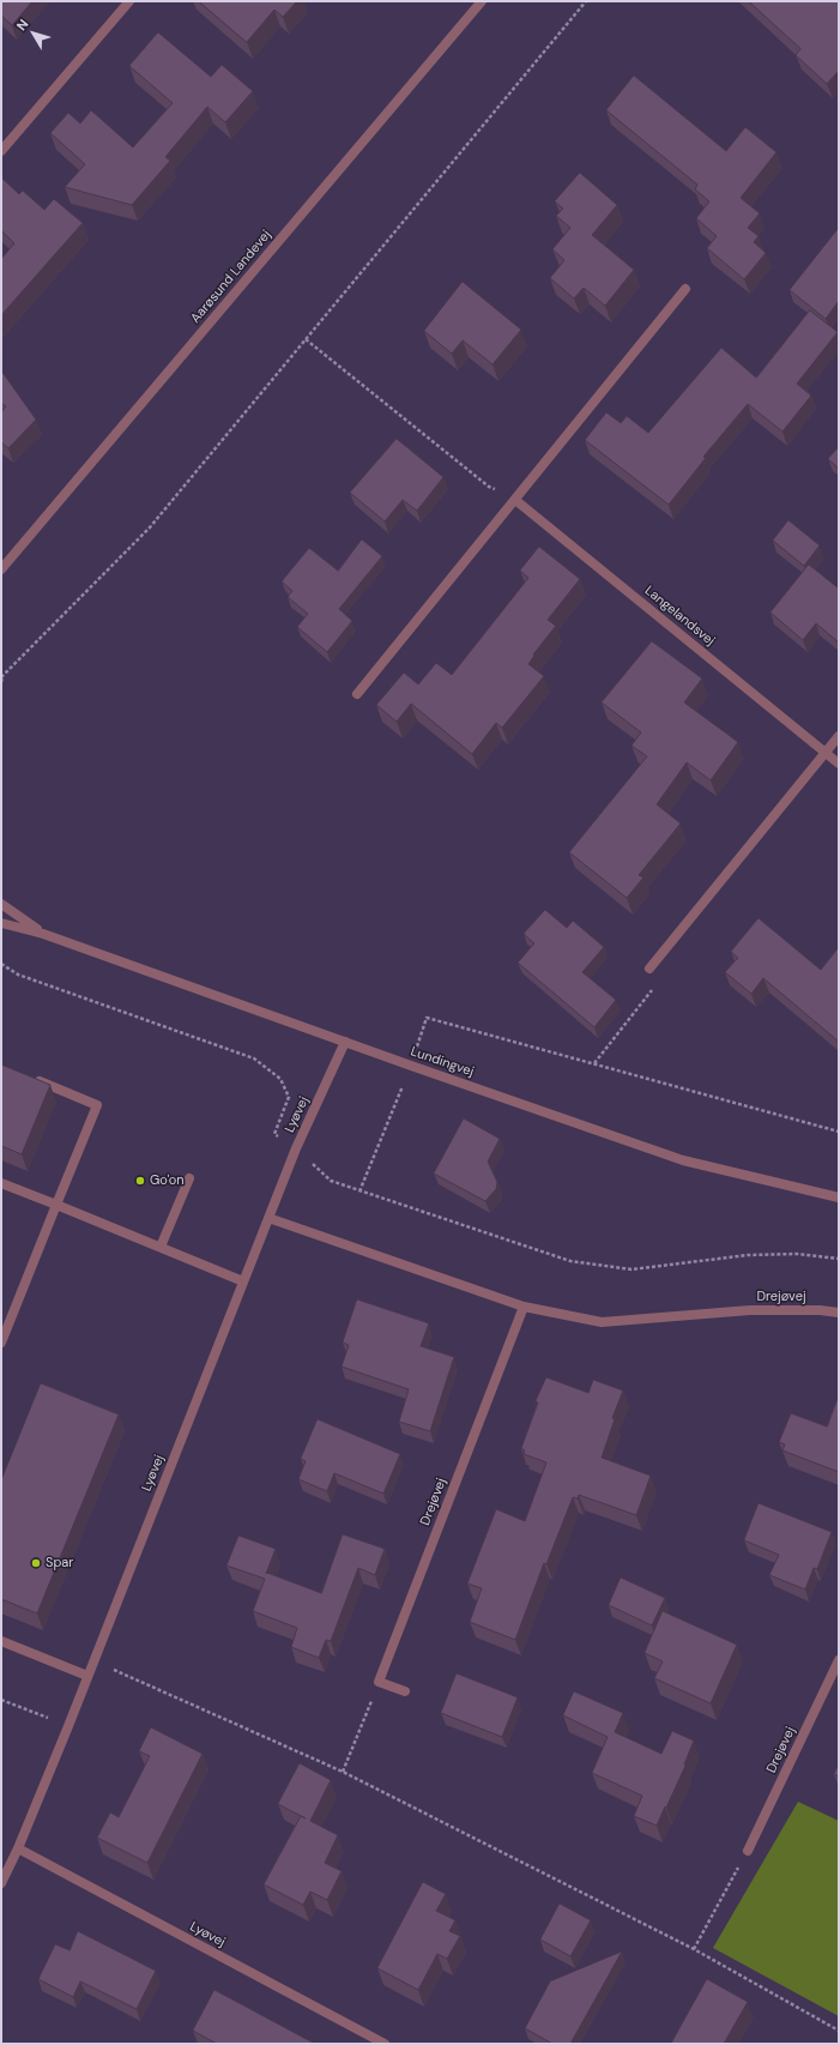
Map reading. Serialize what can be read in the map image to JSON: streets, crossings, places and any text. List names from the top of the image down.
{
  "streets": {
    "street": [
      "Aarøsund Landevej",
      "Langelandsvej",
      "Lundingvej",
      "Lyøvej",
      "Drejøvej"
    ]
  },
  "crossings": [
    ["Lundingvej", "Lyøvej"],
    ["Lyøvej", "Drejøvej"]
  ],
  "places": ["Go'on", "Spar"],
  "north": "top left"
}
